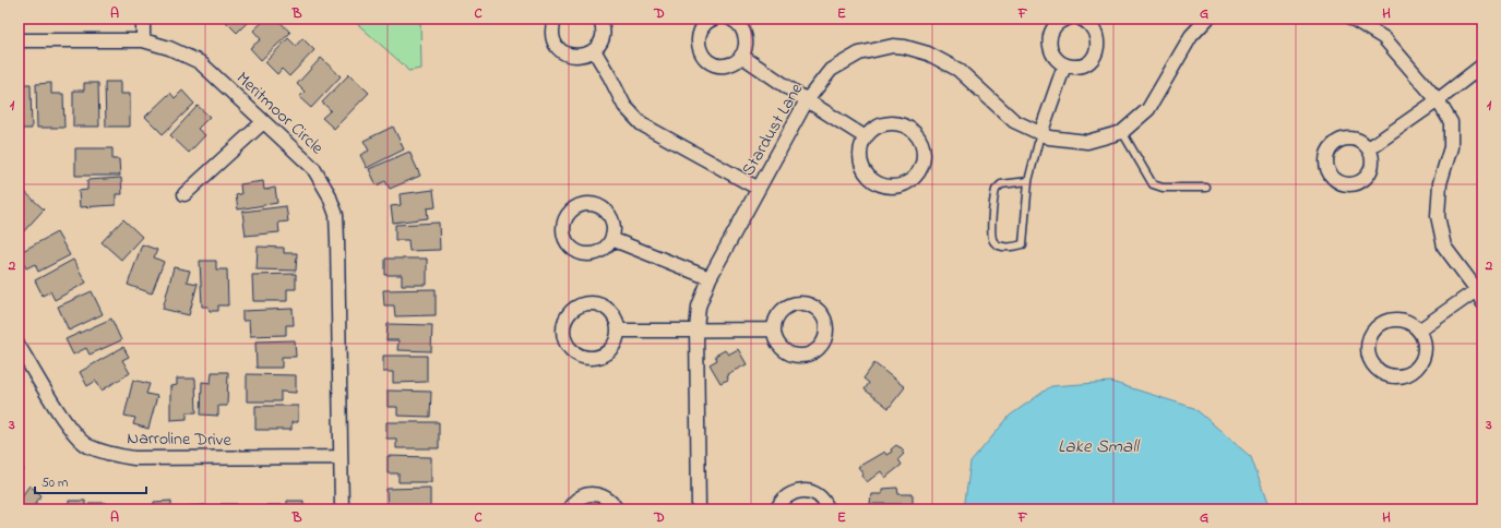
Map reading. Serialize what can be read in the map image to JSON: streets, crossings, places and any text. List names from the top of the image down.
{
  "streets": {
    "street": ["Meritmoor Circle", "Stardust Lane", "Narroline Drive"]
  },
  "crossings": [
    ["Meritmoor Circle", "Narroline Drive"]
  ],
  "water": ["Lake Small"],
  "scale_bar": "50 m",
  "grid": {
    "columns": [
      "A",
      "B",
      "C",
      "D",
      "E",
      "F",
      "G",
      "H"
    ],
    "rows": ["1", "2", "3"]
  }
}
